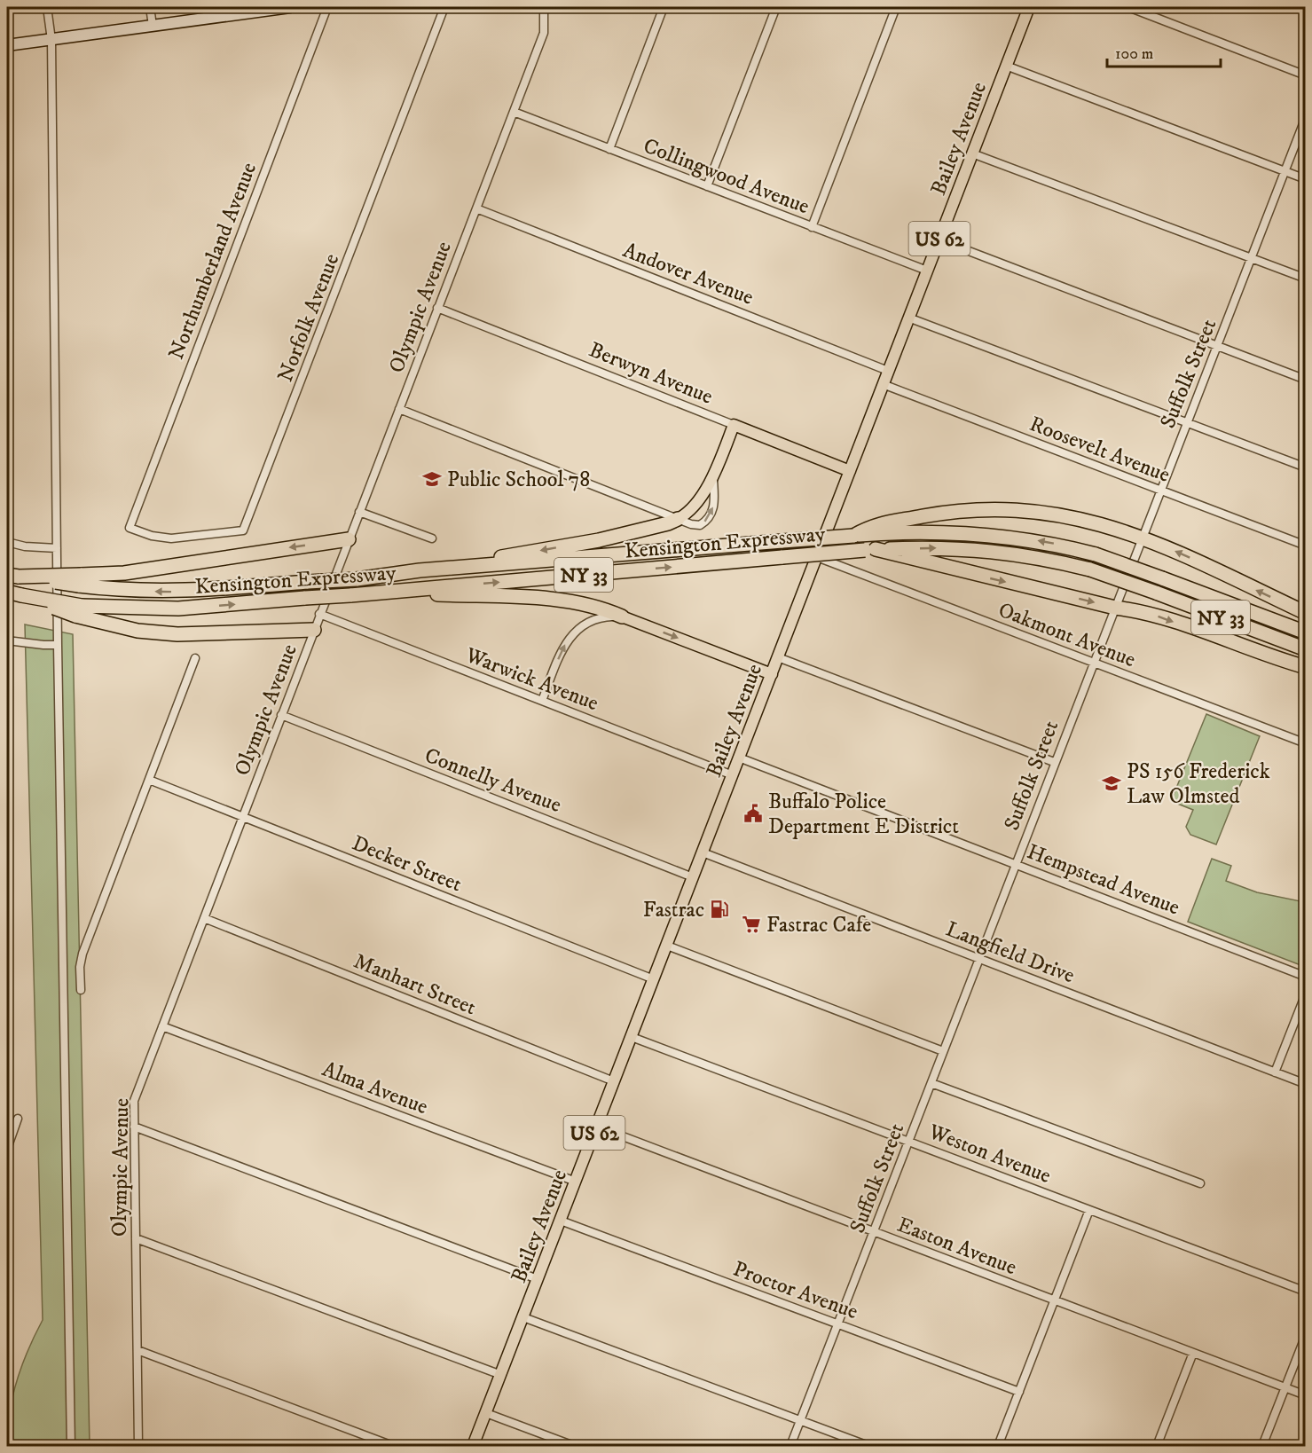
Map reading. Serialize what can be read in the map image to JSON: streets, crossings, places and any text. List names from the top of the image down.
{
  "streets": {
    "highway": ["Kensington Expressway", "NY 33"],
    "main road": ["Bailey Avenue", "US 62", "Berwyn Avenue"],
    "street": [
      "Collingwood Avenue",
      "Northumberland Avenue",
      "Andover Avenue",
      "Olympic Avenue",
      "Norfolk Avenue",
      "Suffolk Street",
      "Roosevelt Avenue",
      "Oakmont Avenue",
      "Warwick Avenue",
      "Connelly Avenue",
      "Decker Street",
      "Hempstead Avenue",
      "Langfield Drive",
      "Manhart Street",
      "Alma Avenue",
      "Weston Avenue",
      "Easton Avenue",
      "Proctor Avenue"
    ]
  },
  "crossings": [
    ["Bailey Avenue", "Collingwood Avenue"],
    ["Bailey Avenue", "Andover Avenue"],
    ["Bailey Avenue", "Berwyn Avenue"],
    ["Bailey Avenue", "Roosevelt Avenue"],
    ["Bailey Avenue", "Oakmont Avenue"],
    ["Bailey Avenue", "Warwick Avenue"],
    ["Bailey Avenue", "Connelly Avenue"],
    ["Bailey Avenue", "Decker Street"],
    ["Bailey Avenue", "Hempstead Avenue"],
    ["Bailey Avenue", "Langfield Drive"],
    ["Bailey Avenue", "Manhart Street"],
    ["Bailey Avenue", "Alma Avenue"],
    ["Bailey Avenue", "Weston Avenue"],
    ["Bailey Avenue", "Easton Avenue"],
    ["Bailey Avenue", "Proctor Avenue"],
    ["Collingwood Avenue", "Olympic Avenue"],
    ["Northumberland Avenue", "Norfolk Avenue"],
    ["Andover Avenue", "Olympic Avenue"],
    ["Olympic Avenue", "Berwyn Avenue"],
    ["Olympic Avenue", "Warwick Avenue"],
    ["Olympic Avenue", "Connelly Avenue"],
    ["Olympic Avenue", "Decker Street"],
    ["Olympic Avenue", "Manhart Street"],
    ["Olympic Avenue", "Alma Avenue"],
    ["Suffolk Street", "Roosevelt Avenue"],
    ["Suffolk Street", "Oakmont Avenue"],
    ["Suffolk Street", "Hempstead Avenue"],
    ["Suffolk Street", "Langfield Drive"],
    ["Suffolk Street", "Weston Avenue"],
    ["Suffolk Street", "Easton Avenue"],
    ["Suffolk Street", "Proctor Avenue"],
    ["Kensington Expressway", "NY 33"]
  ],
  "places": {
    "school or university": ["Public School 78", "PS 156 Frederick Law Olmsted"],
    "public building": ["Buffalo Police Department E District"],
    "fuel station": ["Fastrac"],
    "supermarket": ["Fastrac Cafe"]
  },
  "scale_bar": "100 m"
}
